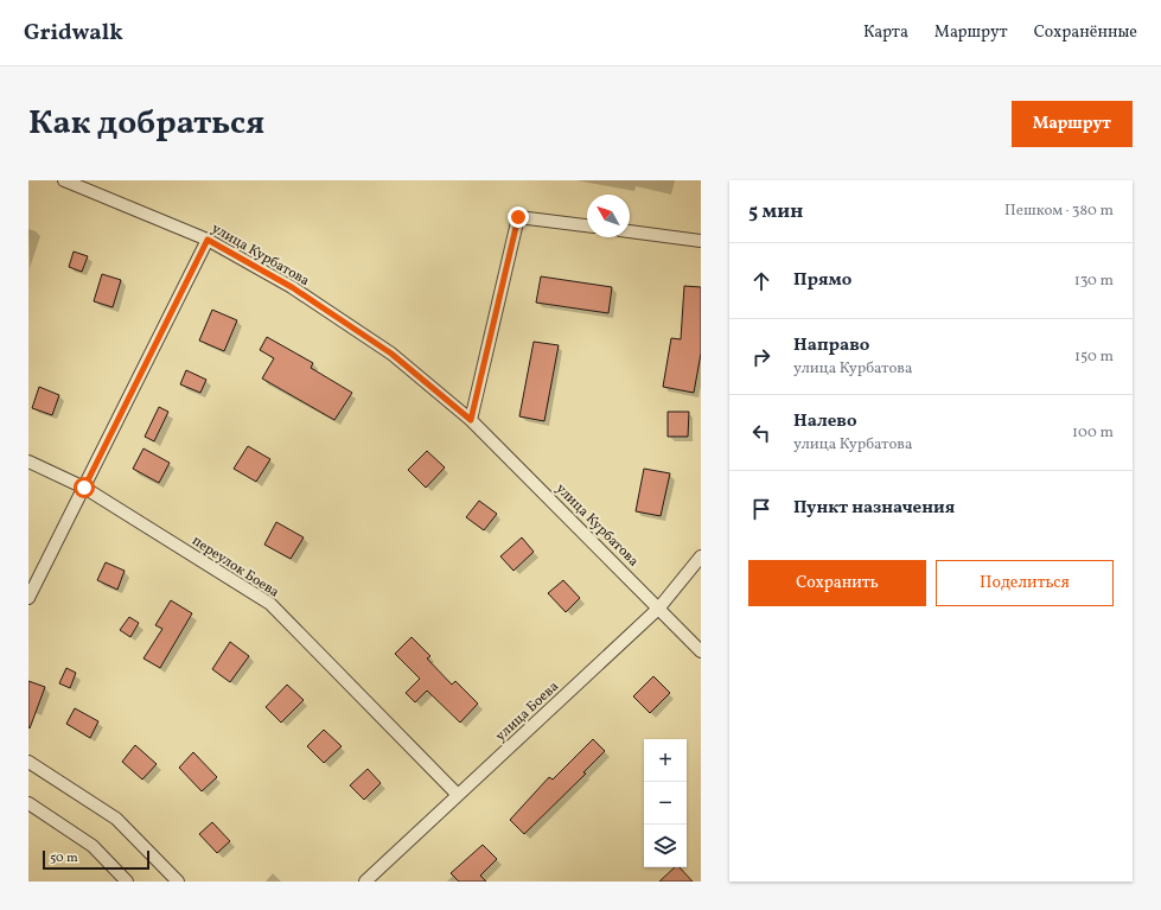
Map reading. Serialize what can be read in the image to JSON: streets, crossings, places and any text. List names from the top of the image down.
{
  "streets": {
    "street": ["улица Курбатова", "переулок Боева", "улица Боева"]
  },
  "crossings": [
    ["улица Курбатова", "улица Боева"],
    ["переулок Боева", "улица Боева"]
  ],
  "scale_bar": "50 m",
  "north": "top left",
  "page": {
    "header": "Gridwalk",
    "nav": ["Карта", "Маршрут", "Сохранённые"],
    "title": "Как добраться",
    "buttons": [
      "Маршрут",
      ["Сохранить", "Поделиться"]
    ],
    "heading": ["5 мин", "Пешком · 380 m"],
    "list": [
      ["Прямо", "130 m"],
      ["Направо", "улица Курбатова", "150 m"],
      ["Налево", "улица Курбатова", "100 m"],
      "Пункт назначения"
    ],
    "map_buttons": ["+", "−"],
    "scale": "50 m"
  }
}
